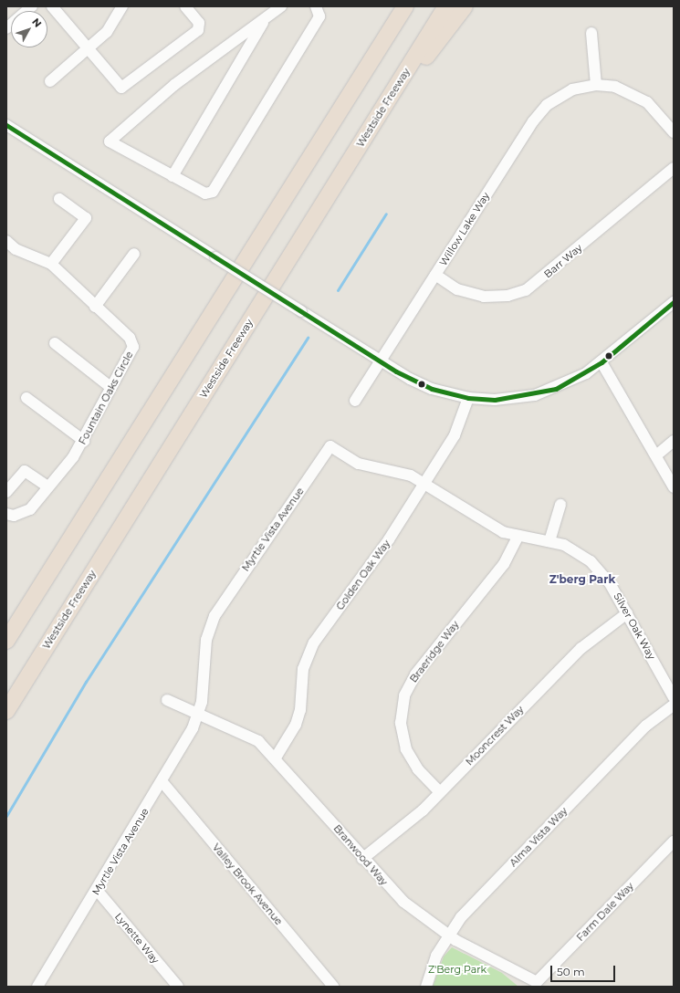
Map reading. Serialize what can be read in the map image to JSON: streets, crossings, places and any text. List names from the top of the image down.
{
  "streets": {
    "highway": ["Westside Freeway"],
    "street": [
      "Willow Lake Way",
      "Barr Way",
      "Fountain Oaks Circle",
      "Myrtle Vista Avenue",
      "Golden Oak Way",
      "Silver Oak Way",
      "Braeridge Way",
      "Mooncrest Way",
      "Alma Vista Way",
      "Branwood Way",
      "Valley Brook Avenue",
      "Farm Dale Way",
      "Lynette Way"
    ]
  },
  "crossings": [
    ["Willow Lake Way", "Barr Way"],
    ["Myrtle Vista Avenue", "Golden Oak Way"],
    ["Myrtle Vista Avenue", "Silver Oak Way"],
    ["Myrtle Vista Avenue", "Branwood Way"],
    ["Myrtle Vista Avenue", "Valley Brook Avenue"],
    ["Myrtle Vista Avenue", "Lynette Way"],
    ["Golden Oak Way", "Silver Oak Way"],
    ["Golden Oak Way", "Branwood Way"],
    ["Silver Oak Way", "Braeridge Way"],
    ["Silver Oak Way", "Mooncrest Way"],
    ["Braeridge Way", "Mooncrest Way"],
    ["Mooncrest Way", "Branwood Way"],
    ["Alma Vista Way", "Branwood Way"],
    ["Branwood Way", "Farm Dale Way"]
  ],
  "districts": ["Z'berg Park"],
  "parks": ["Z'Berg Park"],
  "scale_bar": "50 m",
  "north": "top right"
}
